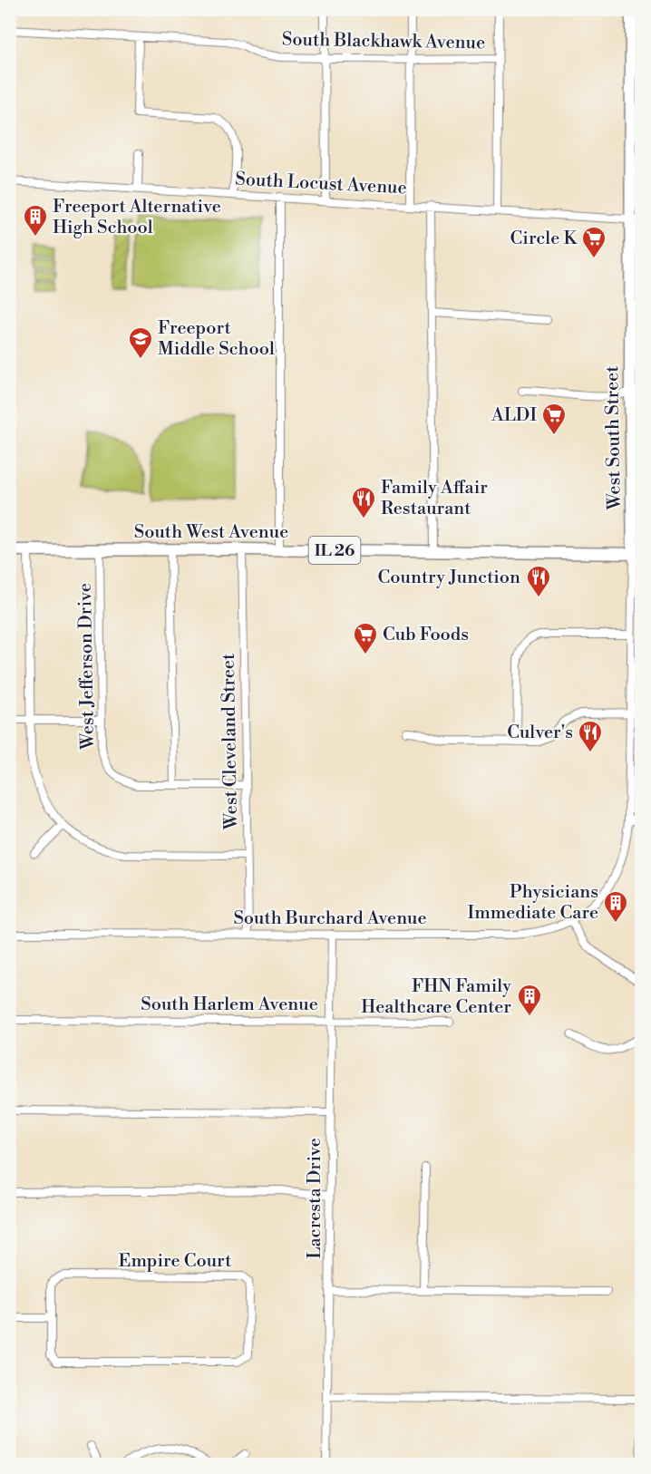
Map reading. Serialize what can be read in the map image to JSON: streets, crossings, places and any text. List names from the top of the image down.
{
  "streets": {
    "main road": ["West South Street", "South West Avenue", "IL 26"],
    "street": [
      "South Blackhawk Avenue",
      "South Locust Avenue",
      "West Jefferson Drive",
      "West Cleveland Street",
      "South Burchard Avenue",
      "South Harlem Avenue",
      "Lacresta Drive",
      "Empire Court"
    ]
  },
  "crossings": [
    ["South Locust Avenue", "West South Street"],
    ["West South Street", "South West Avenue"],
    ["West South Street", "South Burchard Avenue"],
    ["South West Avenue", "West Jefferson Drive"],
    ["South West Avenue", "West Cleveland Street"],
    ["West Jefferson Drive", "West Cleveland Street"],
    ["West Cleveland Street", "South Burchard Avenue"],
    ["South Burchard Avenue", "Lacresta Drive"],
    ["South Harlem Avenue", "Lacresta Drive"]
  ],
  "places": {
    "building": ["Freeport Alternative High School", "Physicians Immediate Care", "FHN Family Healthcare Center"],
    "supermarket": ["Circle K", "ALDI", "Cub Foods"],
    "school or university": ["Freeport Middle School"],
    "restaurant": ["Family Affair Restaurant", "Country Junction", "Culver's"]
  }
}
